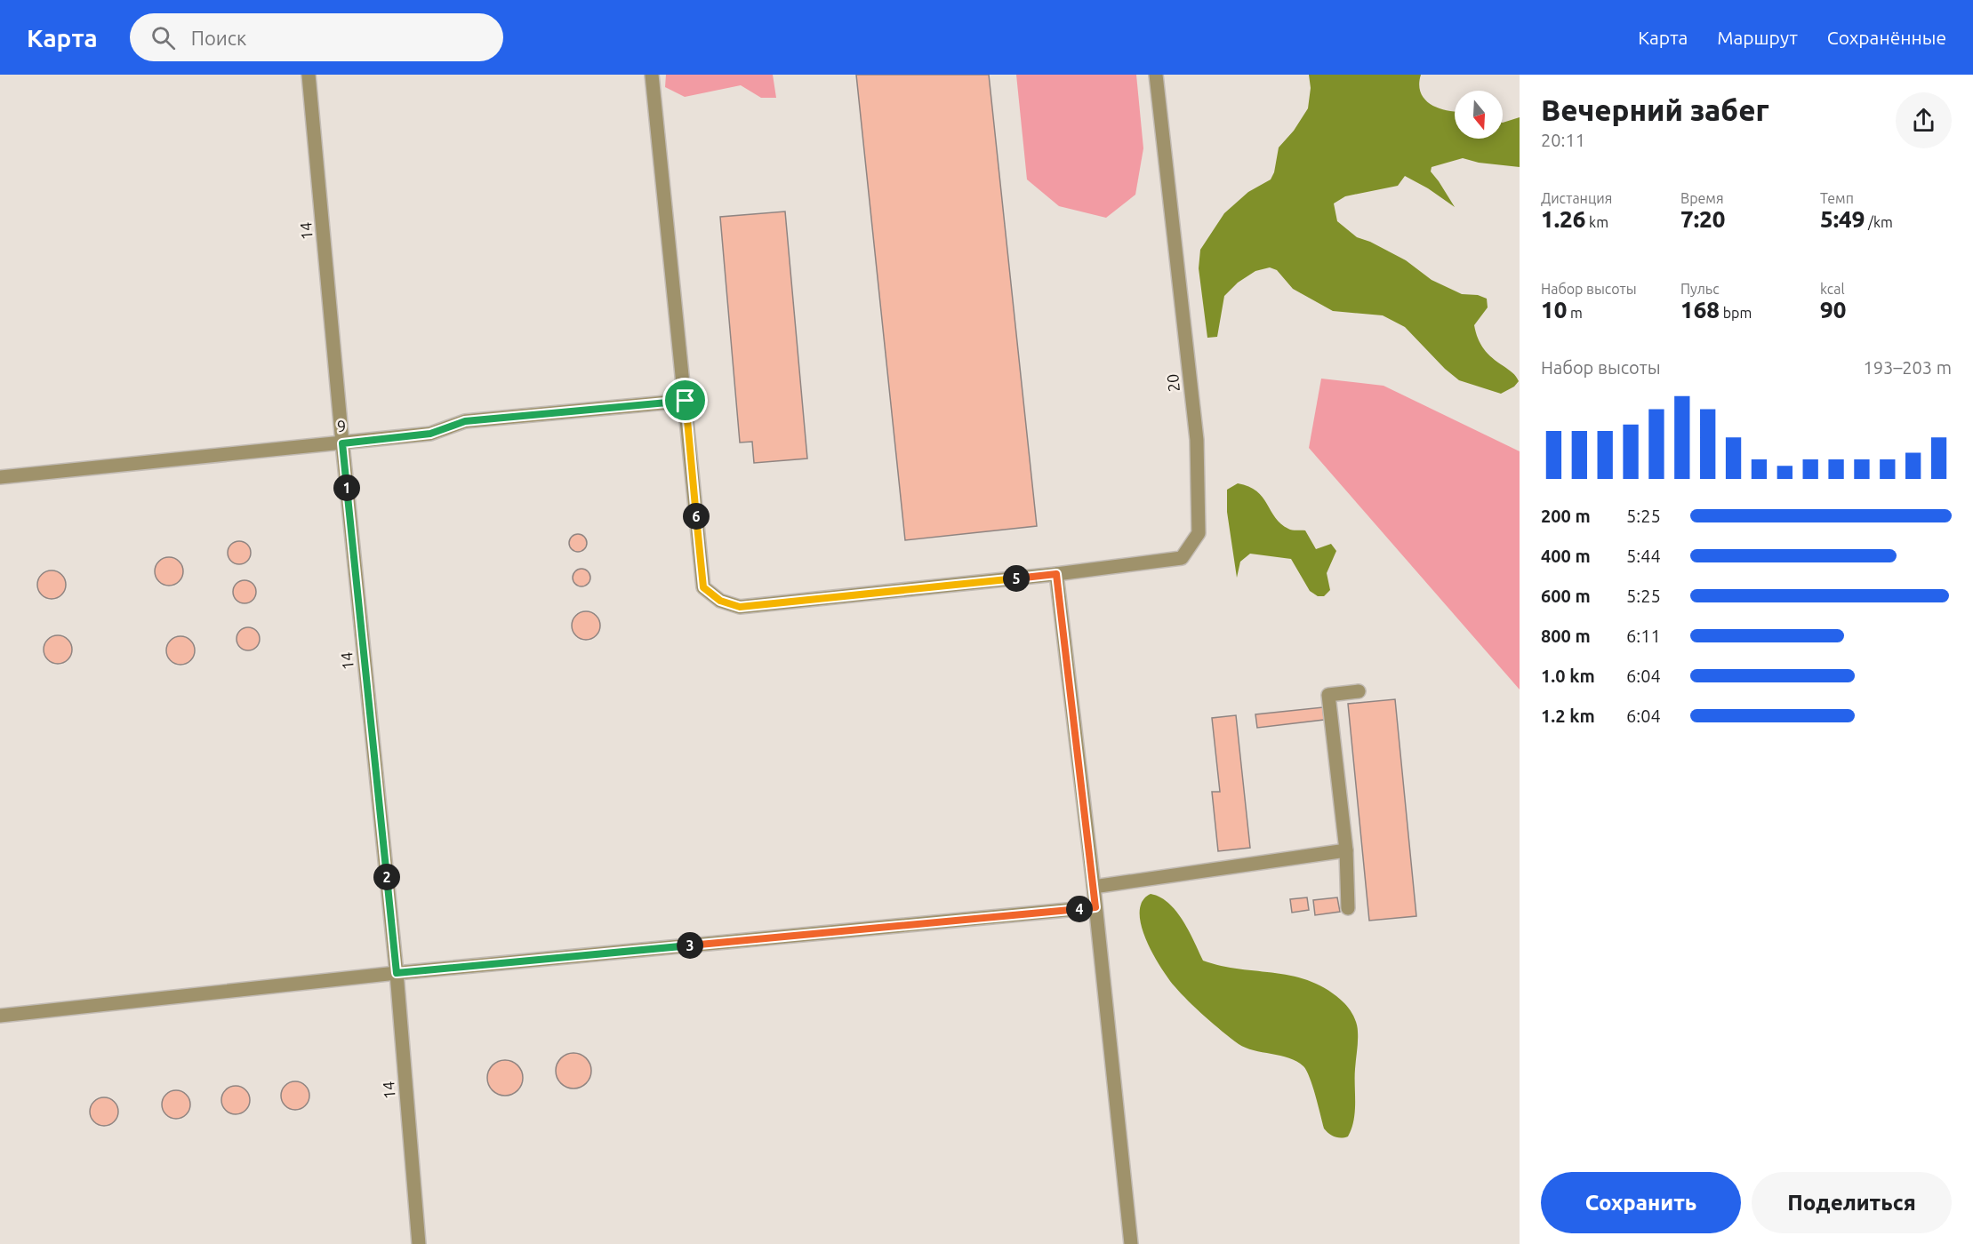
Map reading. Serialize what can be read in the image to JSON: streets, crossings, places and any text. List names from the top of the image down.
{
  "streets": {
    "lane": ["14", "20", "9"]
  },
  "crossings": [
    ["14", "9"],
    ["20", "9"]
  ],
  "north": "bottom",
  "page": {
    "header": "Карта",
    "search": "Поиск",
    "nav": ["Карта", "Маршрут", "Сохранённые"],
    "heading": ["Вечерний забег", "20:11"],
    "stats": [
      ["Дистанция", "1.26 km"],
      ["Время", "7:20"],
      ["Темп", "5:49 /km"],
      ["Набор высоты", "10 m"],
      ["Пульс", "168 bpm"],
      ["kcal", "90"]
    ],
    "chart": ["Набор высоты", "193–203 m"],
    "pins": [
      "1",
      "6",
      "5",
      "2",
      "4",
      "3"
    ],
    "list": [
      {
        "name": "200 m",
        "note": "5:25"
      },
      {
        "name": "400 m",
        "note": "5:44"
      },
      {
        "name": "600 m",
        "note": "5:25"
      },
      {
        "name": "800 m",
        "note": "6:11"
      },
      {
        "name": "1.0 km",
        "note": "6:04"
      },
      {
        "name": "1.2 km",
        "note": "6:04"
      }
    ],
    "buttons": ["Сохранить", "Поделиться"]
  }
}
